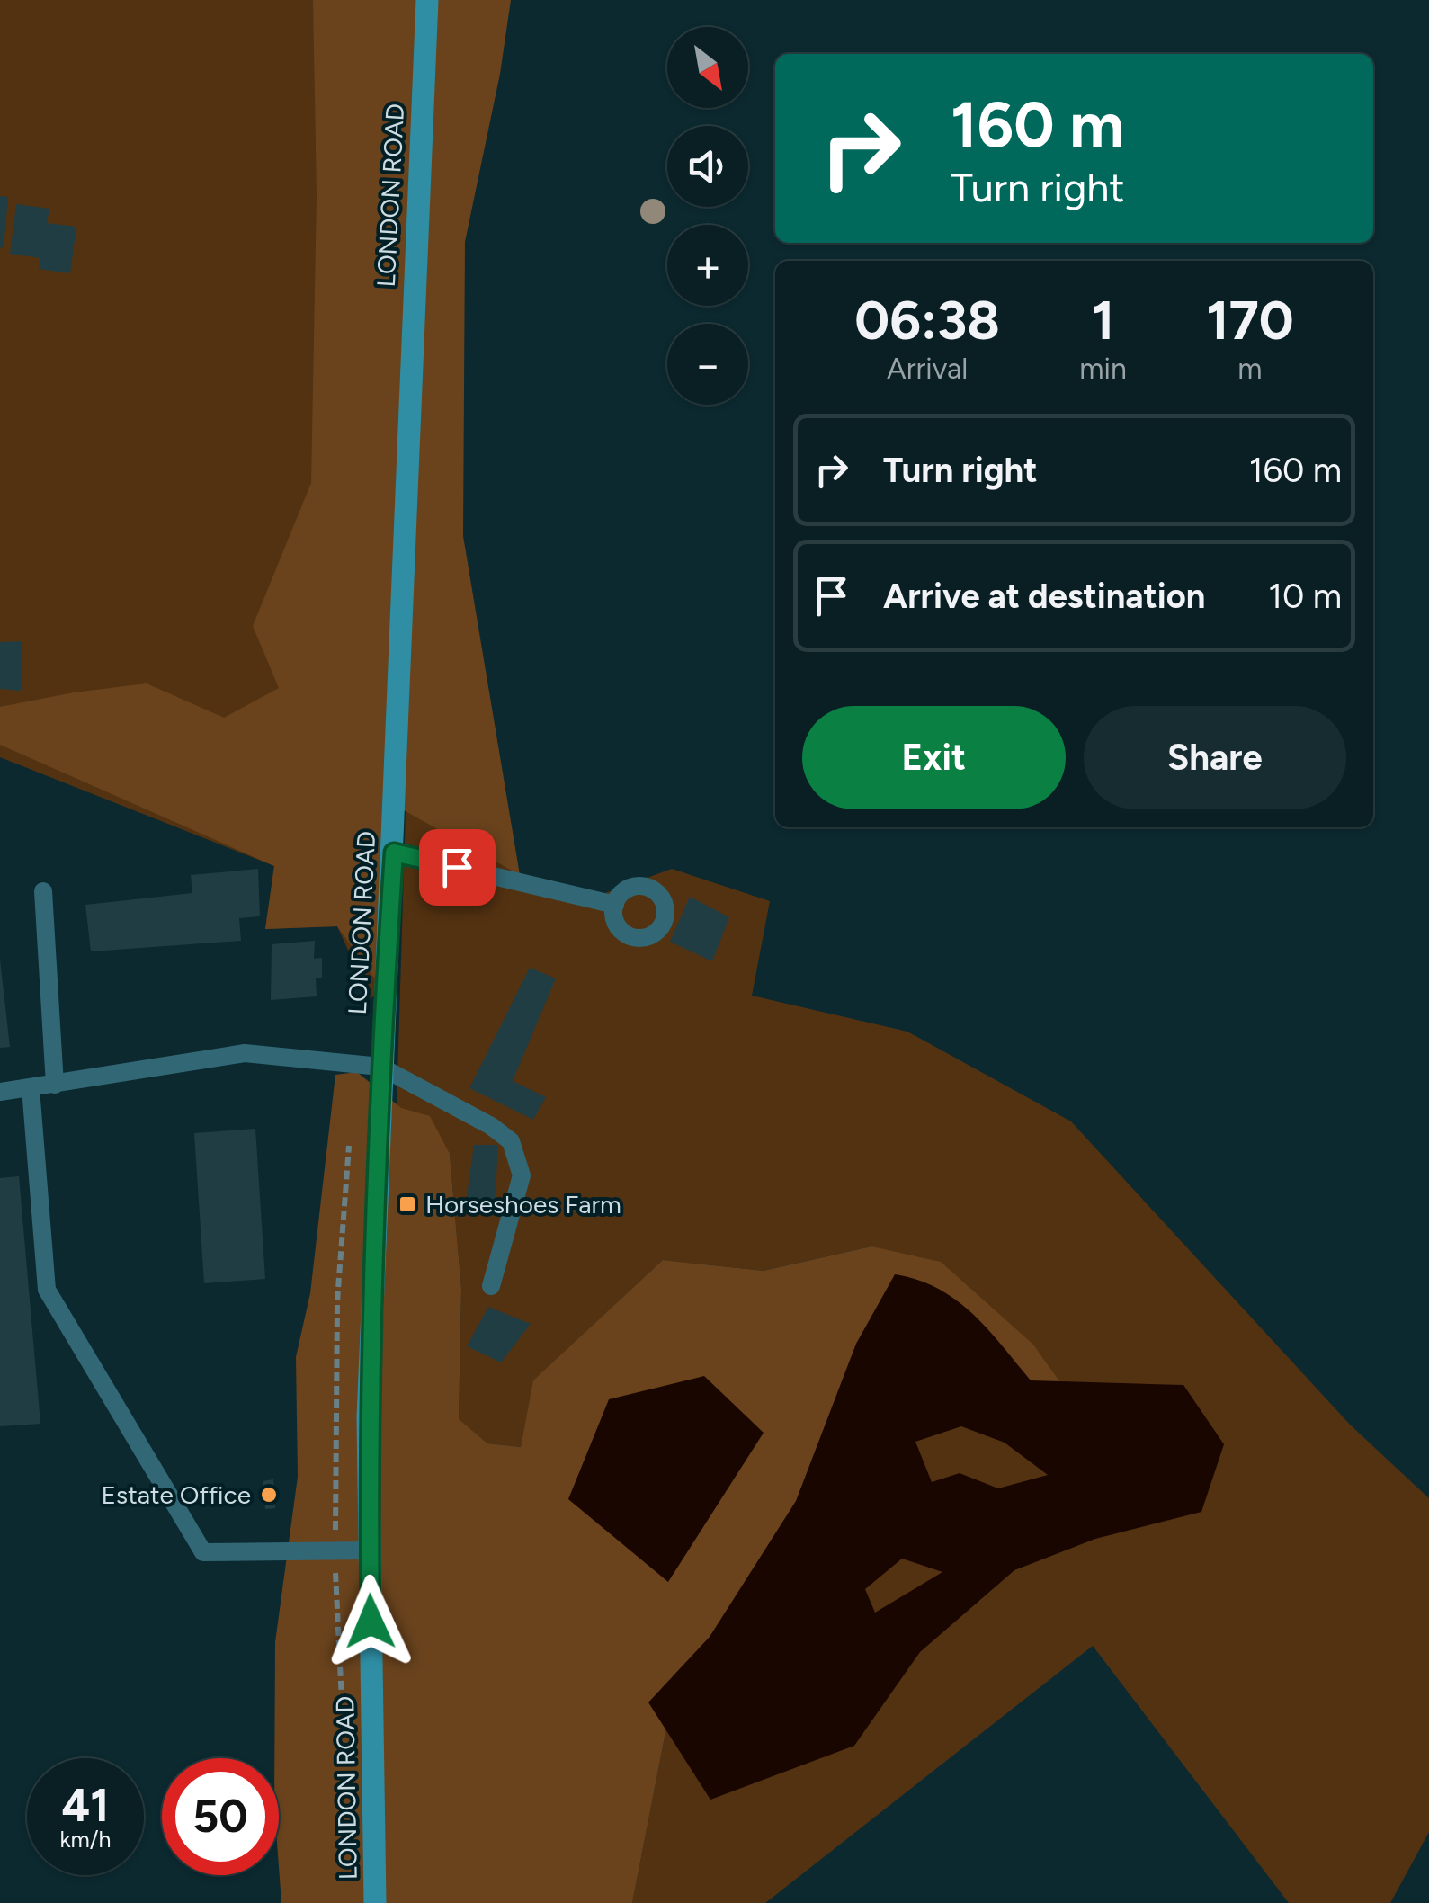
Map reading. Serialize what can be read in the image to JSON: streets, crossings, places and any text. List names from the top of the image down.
{
  "streets": {
    "main road": ["LONDON ROAD"]
  },
  "places": {
    "transit": ["Horseshoes Farm"],
    "other": ["Estate Office"]
  },
  "north": "bottom right",
  "page": {
    "map_buttons": ["+", "−"],
    "turn": ["160 m", "Turn right"],
    "eta": [
      "06:38",
      "Arrival",
      "1",
      "min",
      "170",
      "m"
    ],
    "list": [
      {
        "name": "Turn right",
        "value": "160 m"
      },
      {
        "name": "Arrive at destination",
        "value": "10 m"
      }
    ],
    "buttons": ["Exit", "Share"],
    "speed": "41 km/h",
    "limit": "50"
  }
}
